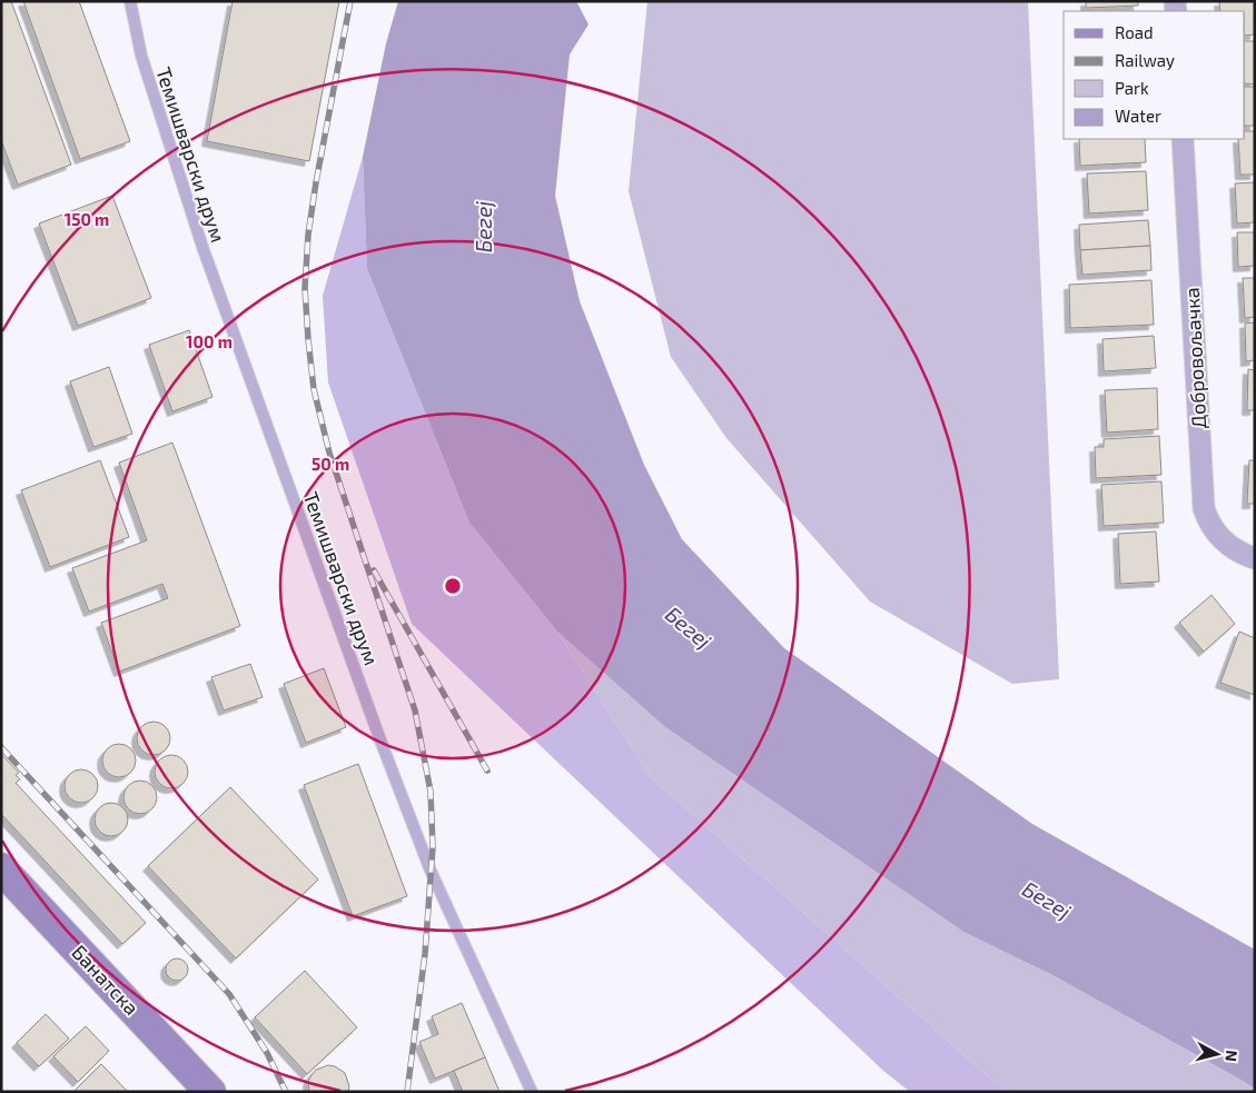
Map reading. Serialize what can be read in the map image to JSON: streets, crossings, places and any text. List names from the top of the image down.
{
  "streets": {
    "main road": ["Банатска"],
    "street": ["Добровољачка"],
    "lane": ["Темишварски друм"]
  },
  "water": ["Бегеј"],
  "legend": [
    "Road",
    "Railway",
    "Park",
    "Water"
  ],
  "north": "right",
  "rings": ["150 m", "100 m", "50 m"]
}
